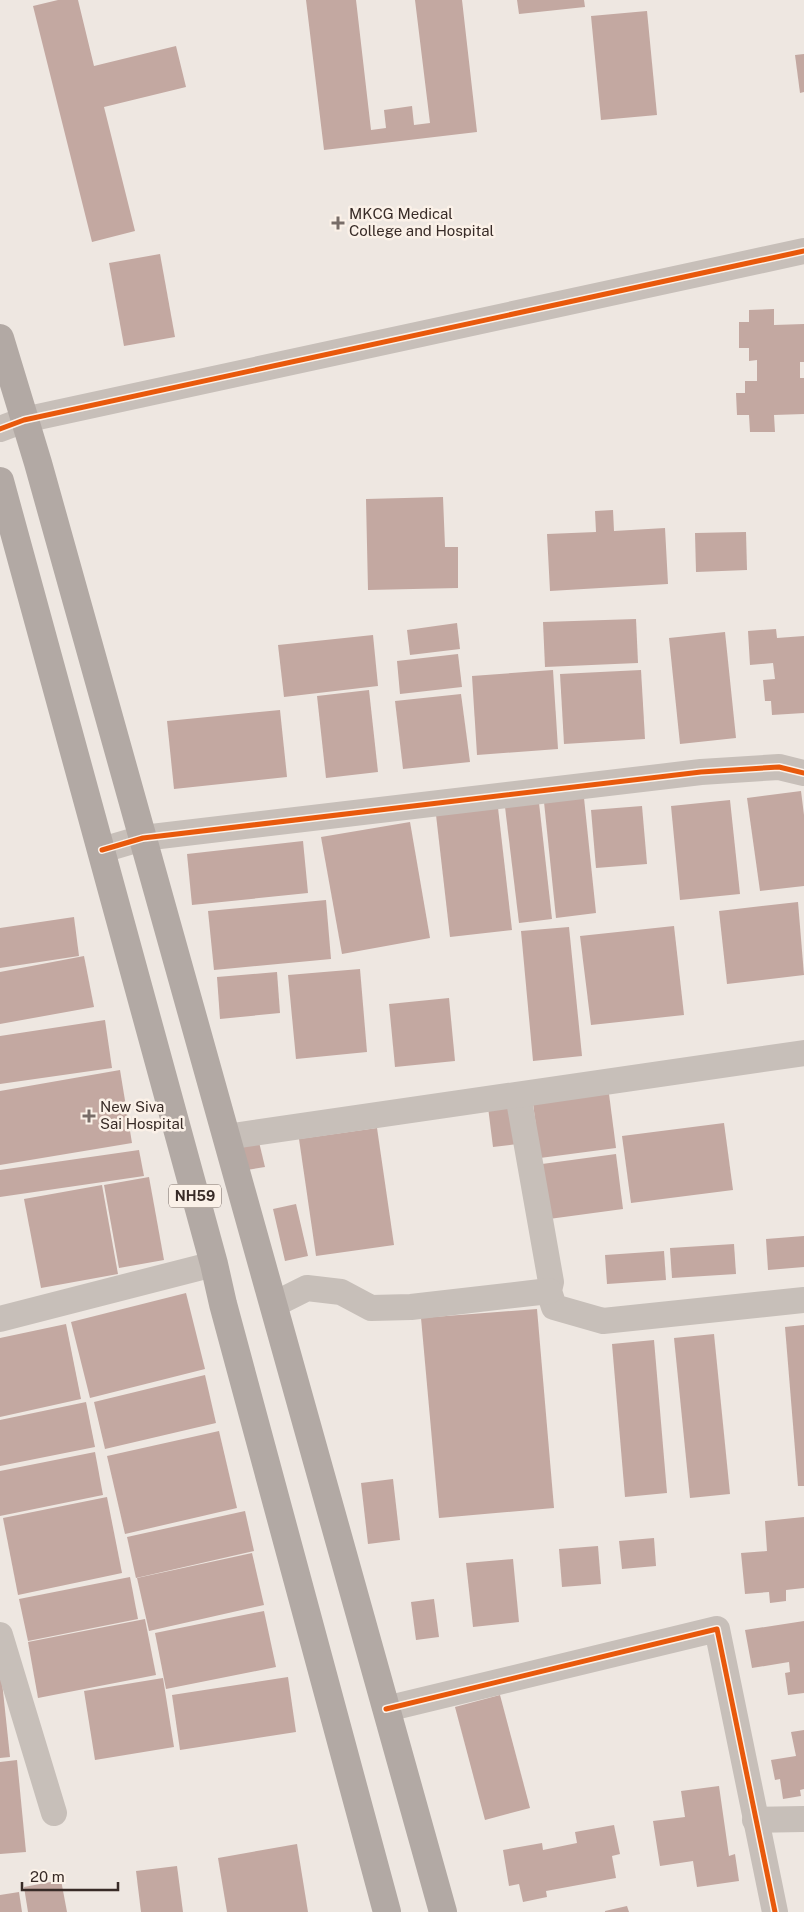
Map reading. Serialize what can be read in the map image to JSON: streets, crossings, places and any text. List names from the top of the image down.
{
  "streets": {
    "highway": ["NH59"]
  },
  "places": {
    "health": ["MKCG Medical College and Hospital", "New Siva Sai Hospital"]
  },
  "scale_bar": "20 m"
}
